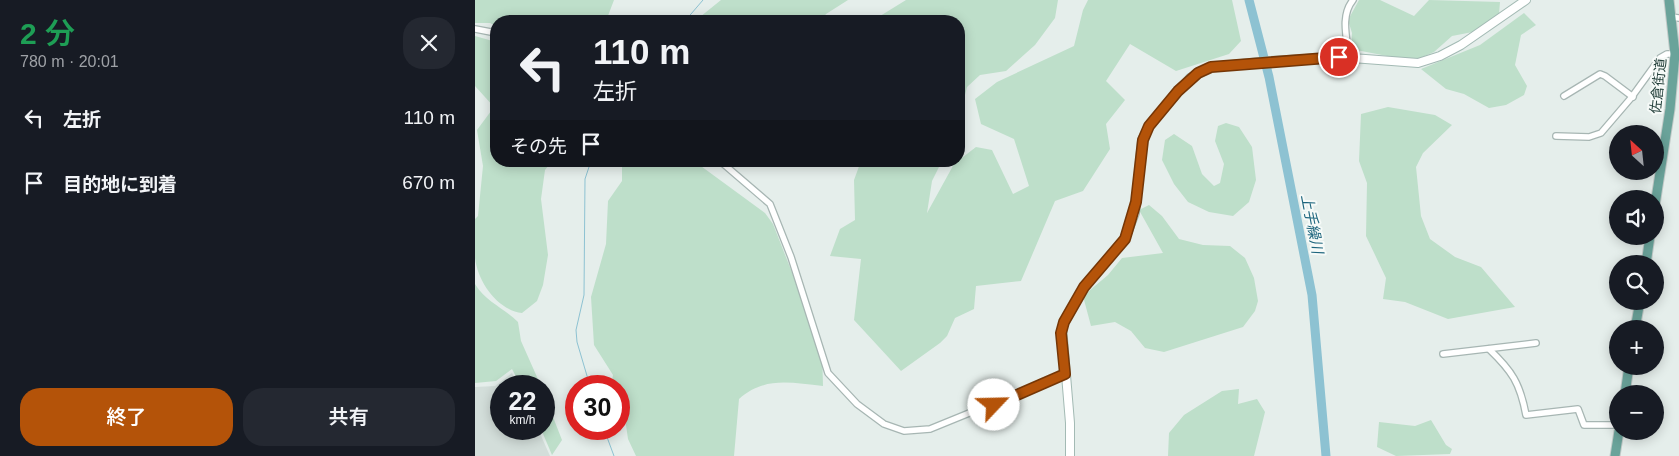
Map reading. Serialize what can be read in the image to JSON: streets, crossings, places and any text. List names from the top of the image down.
{
  "streets": {
    "main road": ["佐倉街道"]
  },
  "water": ["上手繰川"],
  "north": "top left",
  "page": {
    "heading": ["2 分", "780 m · 20:01"],
    "turn": ["110 m", "左折"],
    "list": [
      {
        "name": "左折",
        "value": "110 m"
      },
      {
        "name": "目的地に到着",
        "value": "670 m"
      }
    ],
    "then": "その先",
    "map_buttons": ["+", "−"],
    "speed": "22 km/h",
    "limit": "30",
    "buttons": ["終了", "共有"]
  }
}
